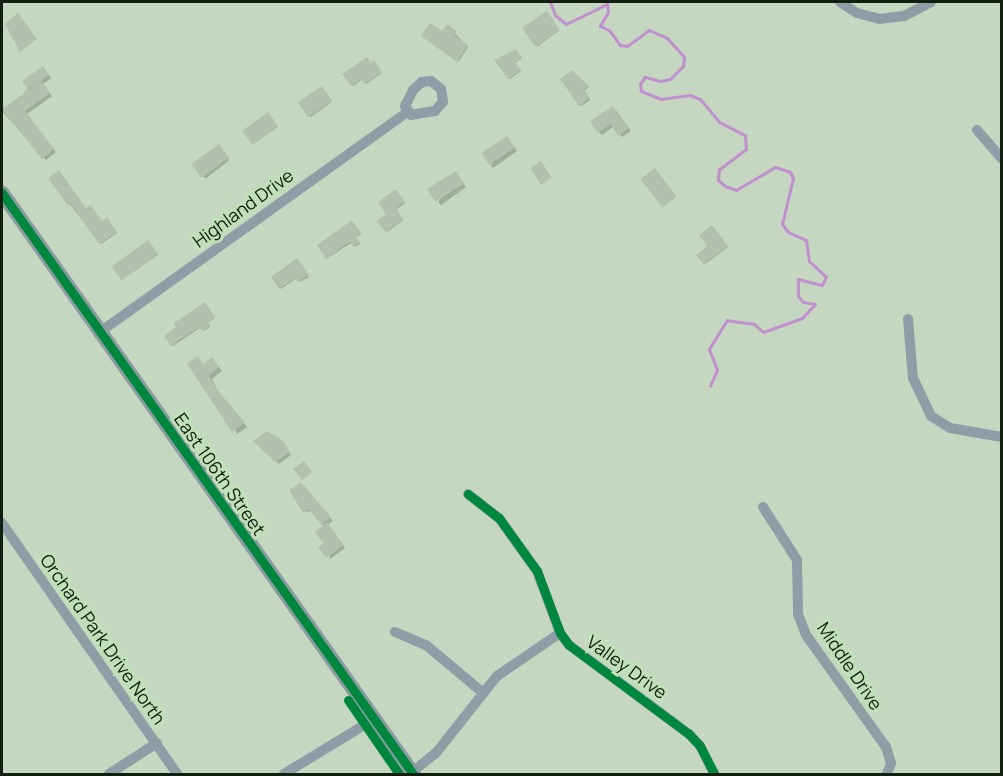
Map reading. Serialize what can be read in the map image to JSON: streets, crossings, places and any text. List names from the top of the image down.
{
  "streets": {
    "street": [
      "Highland Drive",
      "East 106th Street",
      "Orchard Park Drive North",
      "Middle Drive",
      "Valley Drive"
    ]
  },
  "crossings": [
    ["Highland Drive", "East 106th Street"]
  ]
}
